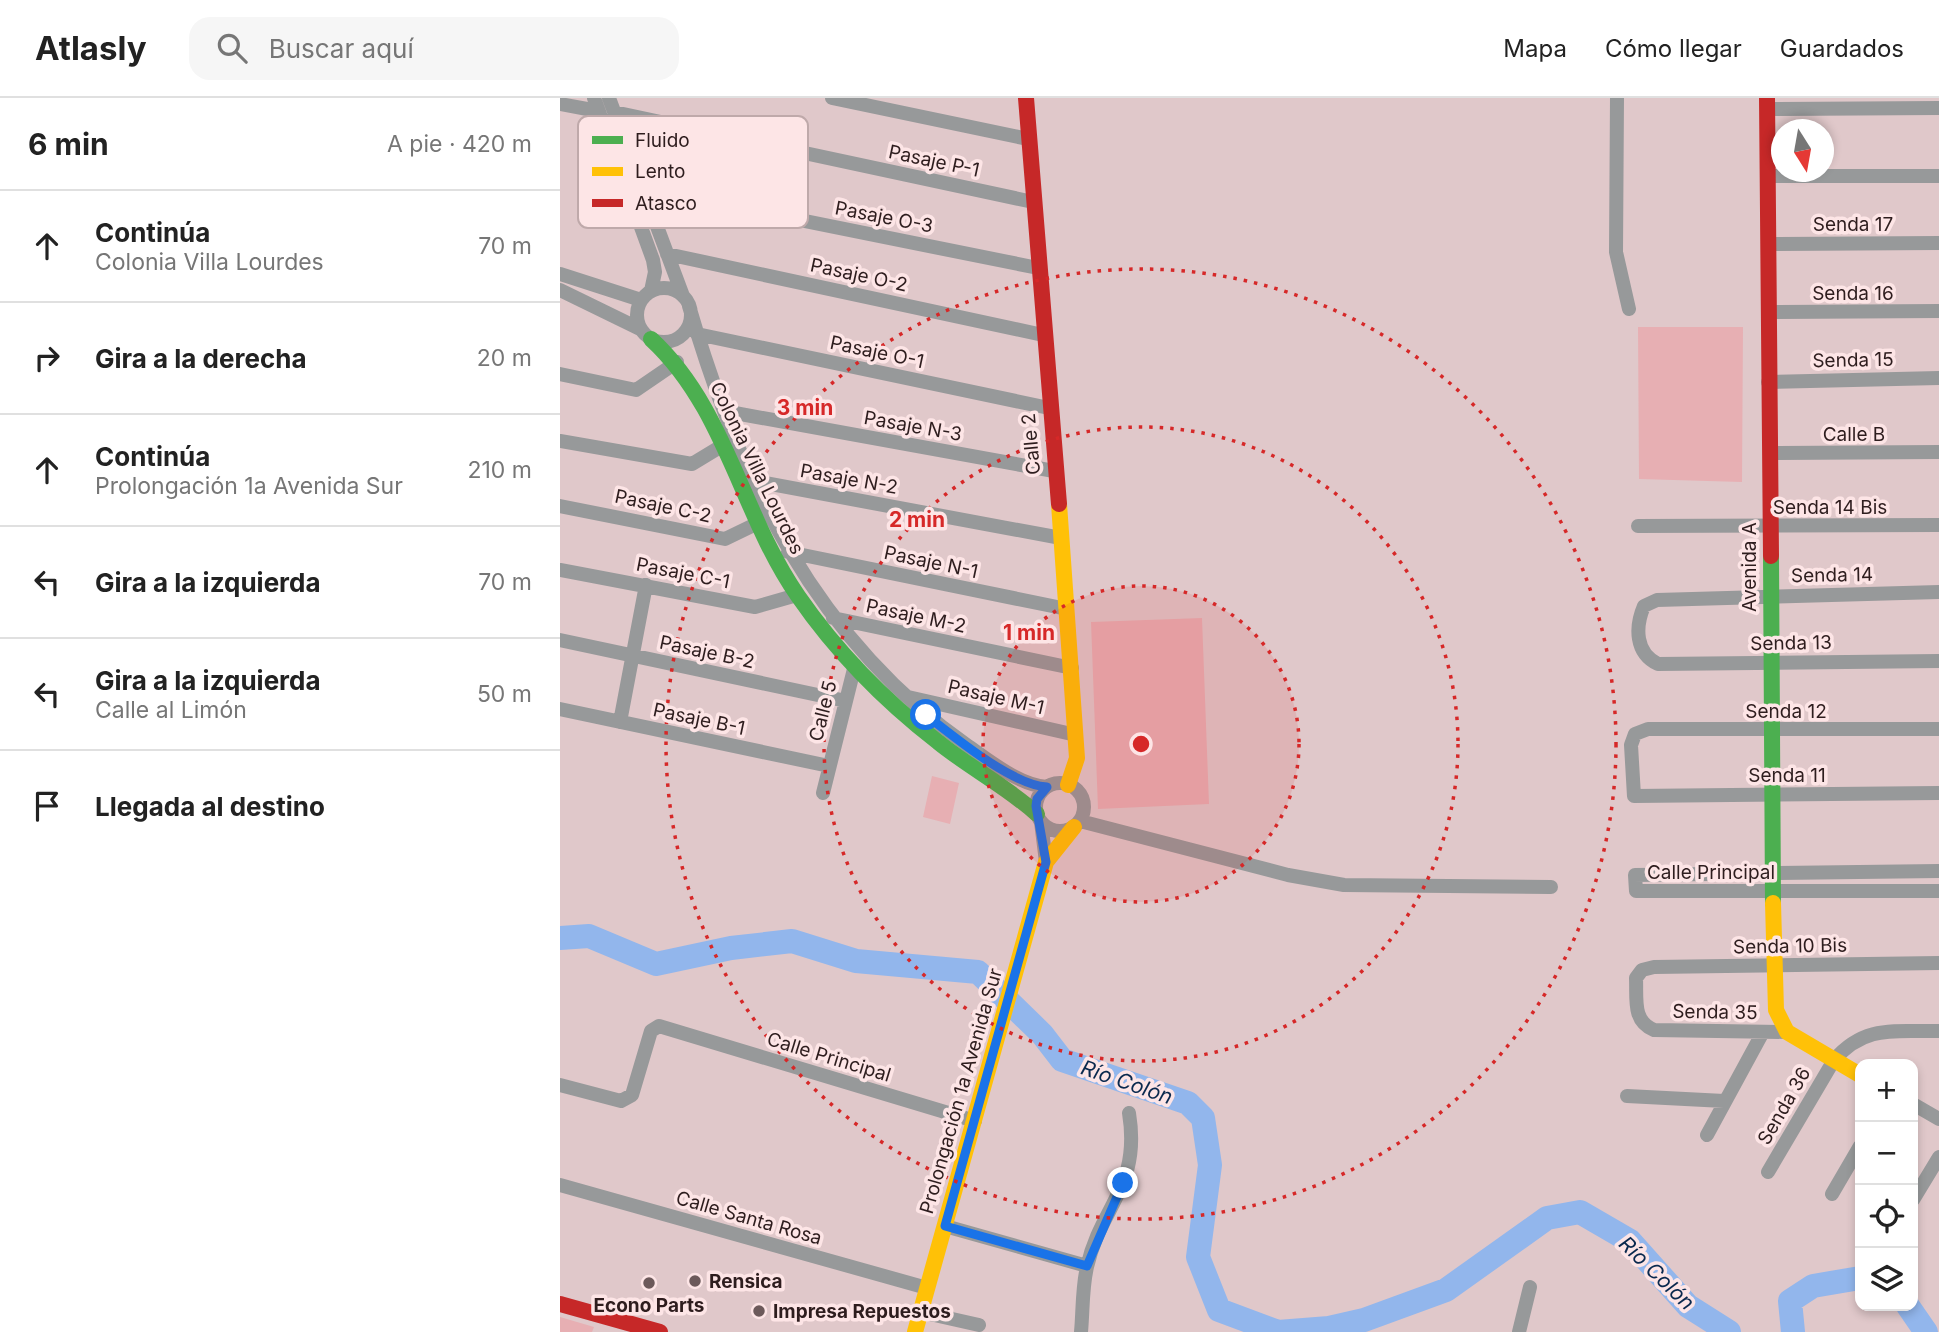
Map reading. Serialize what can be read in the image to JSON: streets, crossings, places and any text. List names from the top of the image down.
{
  "streets": {
    "main road": [
      "Calle 2",
      "Colonia Villa Lourdes",
      "Avenida A",
      "Prolongación 1a Avenida Sur"
    ],
    "street": [
      "Pasaje P-1",
      "Pasaje O-3",
      "Senda 17",
      "Pasaje O-2",
      "Senda 16",
      "Pasaje O-1",
      "Senda 15",
      "Pasaje N-3",
      "Calle B",
      "Pasaje N-2",
      "Pasaje C-2",
      "Senda 14 Bis",
      "Pasaje N-1",
      "Pasaje C-1",
      "Senda 14",
      "Pasaje M-2",
      "Senda 13",
      "Pasaje B-2",
      "Pasaje M-1",
      "Calle 5",
      "Senda 12",
      "Pasaje B-1",
      "Senda 11",
      "Calle Principal",
      "Senda 10 Bis",
      "Senda 35",
      "Senda 36",
      "Calle Santa Rosa"
    ]
  },
  "crossings": [
    ["Pasaje P-1", "Calle 2"],
    ["Pasaje O-3", "Calle 2"],
    ["Senda 17", "Avenida A"],
    ["Pasaje O-2", "Calle 2"],
    ["Pasaje O-2", "Colonia Villa Lourdes"],
    ["Senda 16", "Avenida A"],
    ["Pasaje O-1", "Calle 2"],
    ["Pasaje O-1", "Colonia Villa Lourdes"],
    ["Senda 15", "Avenida A"],
    ["Pasaje N-3", "Calle 2"],
    ["Pasaje N-3", "Colonia Villa Lourdes"],
    ["Calle B", "Avenida A"],
    ["Calle 2", "Colonia Villa Lourdes"],
    ["Calle 2", "Pasaje N-2"],
    ["Calle 2", "Pasaje N-1"],
    ["Calle 2", "Pasaje M-2"],
    ["Calle 2", "Pasaje M-1"],
    ["Calle 2", "Prolongación 1a Avenida Sur"],
    ["Colonia Villa Lourdes", "Pasaje N-2"],
    ["Colonia Villa Lourdes", "Pasaje C-2"],
    ["Colonia Villa Lourdes", "Pasaje N-1"],
    ["Colonia Villa Lourdes", "Pasaje C-1"],
    ["Colonia Villa Lourdes", "Pasaje M-2"],
    ["Colonia Villa Lourdes", "Pasaje M-1"],
    ["Colonia Villa Lourdes", "Calle 5"],
    ["Colonia Villa Lourdes", "Prolongación 1a Avenida Sur"],
    ["Senda 14 Bis", "Avenida A"],
    ["Avenida A", "Senda 14"],
    ["Avenida A", "Senda 13"],
    ["Avenida A", "Senda 12"],
    ["Avenida A", "Senda 11"],
    ["Avenida A", "Calle Principal"],
    ["Avenida A", "Senda 10 Bis"],
    ["Avenida A", "Senda 35"],
    ["Senda 14", "Senda 13"],
    ["Pasaje B-2", "Calle 5"],
    ["Calle 5", "Pasaje B-1"],
    ["Senda 12", "Senda 11"],
    ["Calle Principal", "Prolongación 1a Avenida Sur"],
    ["Senda 10 Bis", "Senda 35"],
    ["Prolongación 1a Avenida Sur", "Calle Santa Rosa"]
  ],
  "water": ["Río Colón"],
  "places": ["Rensica", "Econo Parts", "Impresa Repuestos"],
  "legend": ["Fluido", "Lento", "Atasco"],
  "north": "bottom",
  "page": {
    "header": "Atlasly",
    "search": "Buscar aquí",
    "nav": ["Mapa", "Cómo llegar", "Guardados"],
    "heading": ["6 min", "A pie · 420 m"],
    "list": [
      ["Continúa", "Colonia Villa Lourdes", "70 m"],
      ["Gira a la derecha", "20 m"],
      ["Continúa", "Prolongación 1a Avenida Sur", "210 m"],
      ["Gira a la izquierda", "70 m"],
      ["Gira a la izquierda", "Calle al Limón", "50 m"],
      "Llegada al destino"
    ],
    "map_buttons": ["+", "−"]
  },
  "rings": ["3 min", "2 min", "1 min"]
}
